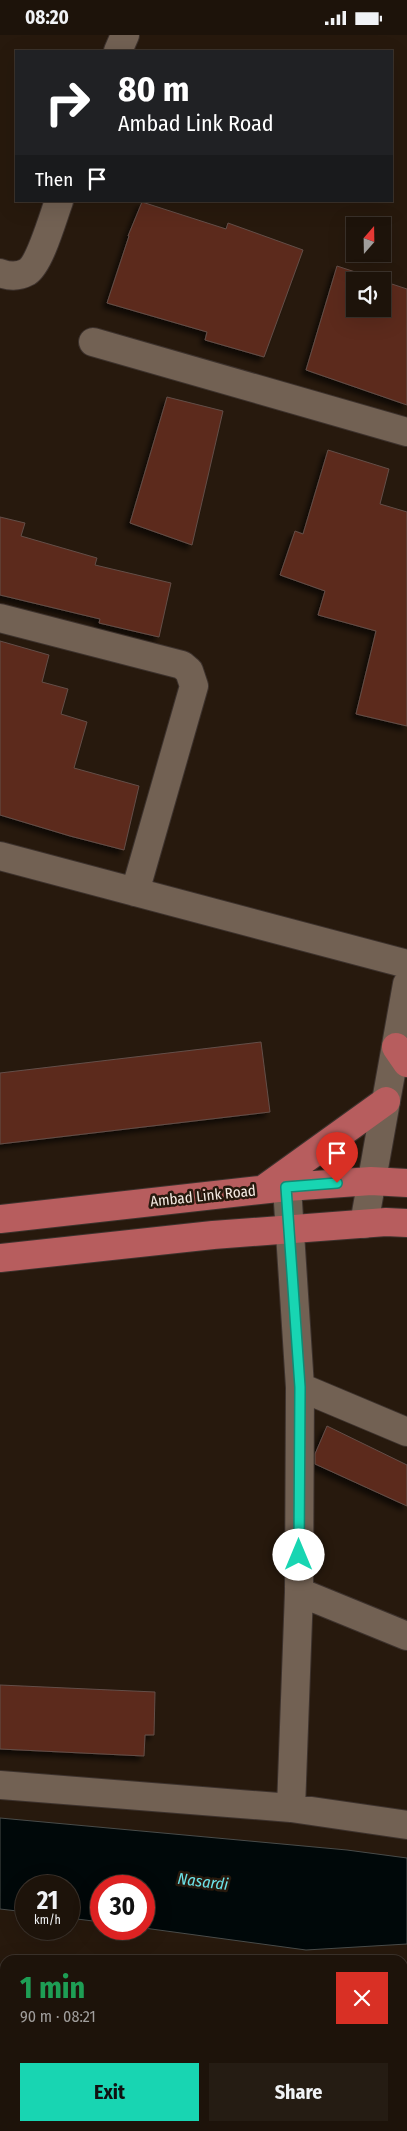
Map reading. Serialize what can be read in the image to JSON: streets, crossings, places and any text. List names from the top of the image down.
{
  "streets": {
    "main road": ["Ambad Link Road"]
  },
  "water": ["Nasardi"],
  "north": "top",
  "page": {
    "status": "08:20",
    "turn": ["80 m", "Ambad Link Road"],
    "then": "Then",
    "speed": "21 km/h",
    "limit": "30",
    "heading": ["1 min", "90 m · 08:21"],
    "buttons": ["Exit", "Share"]
  }
}
